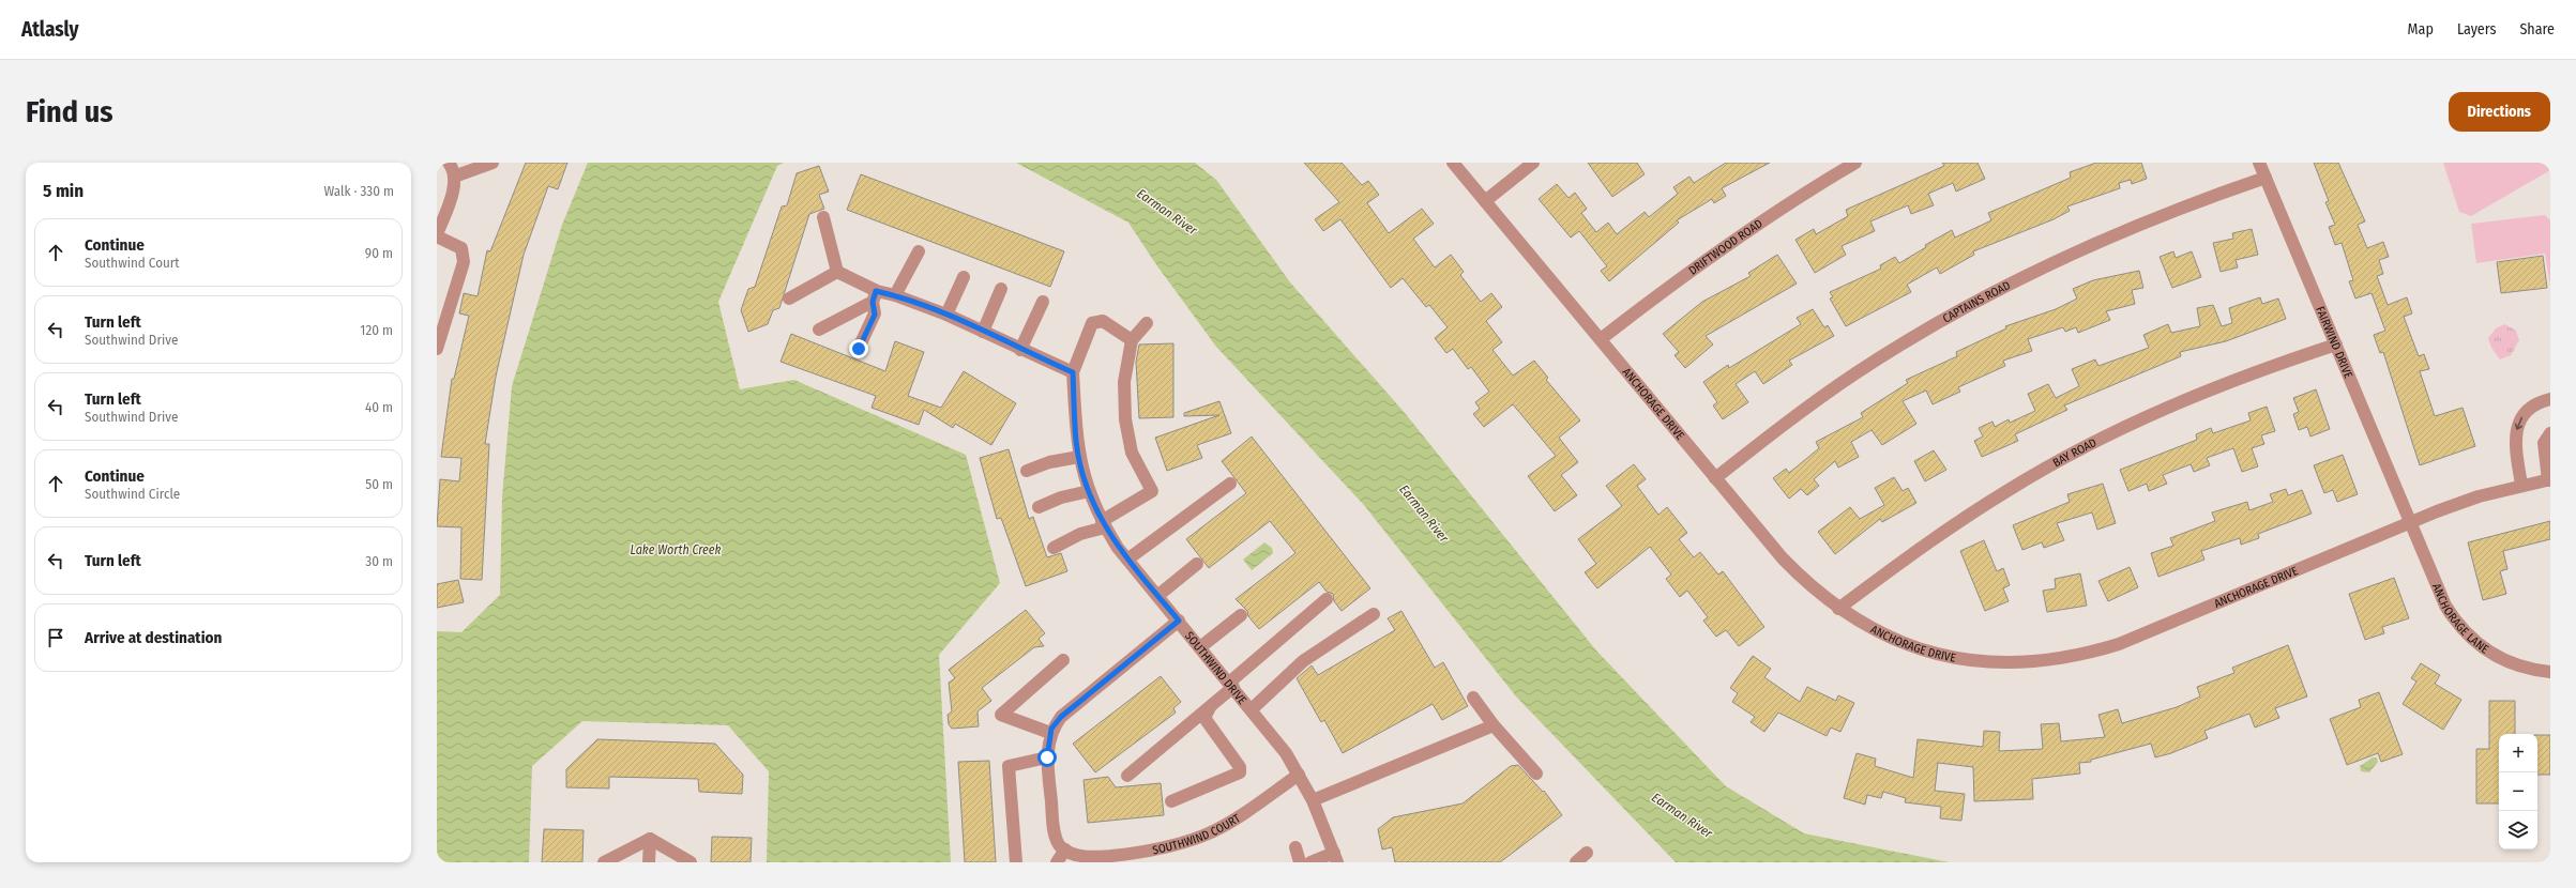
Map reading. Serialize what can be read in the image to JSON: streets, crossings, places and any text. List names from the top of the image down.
{
  "streets": {
    "street": [
      "DRIFTWOOD ROAD",
      "CAPTAINS ROAD",
      "FAIRWIND DRIVE",
      "ANCHORAGE DRIVE",
      "BAY ROAD",
      "ANCHORAGE LANE",
      "SOUTHWIND DRIVE",
      "SOUTHWIND COURT"
    ]
  },
  "crossings": [
    ["DRIFTWOOD ROAD", "ANCHORAGE DRIVE"],
    ["CAPTAINS ROAD", "FAIRWIND DRIVE"],
    ["CAPTAINS ROAD", "ANCHORAGE DRIVE"],
    ["FAIRWIND DRIVE", "ANCHORAGE DRIVE"],
    ["FAIRWIND DRIVE", "BAY ROAD"],
    ["FAIRWIND DRIVE", "ANCHORAGE LANE"],
    ["ANCHORAGE DRIVE", "BAY ROAD"],
    ["ANCHORAGE DRIVE", "ANCHORAGE LANE"],
    ["SOUTHWIND DRIVE", "SOUTHWIND COURT"]
  ],
  "water": ["Earman River", "Lake Worth Creek"],
  "page": {
    "header": "Atlasly",
    "nav": ["Map", "Layers", "Share"],
    "buttons": "Directions",
    "title": "Find us",
    "heading": ["5 min", "Walk · 330 m"],
    "list": [
      ["Continue", "Southwind Court", "90 m"],
      ["Turn left", "Southwind Drive", "120 m"],
      ["Turn left", "Southwind Drive", "40 m"],
      ["Continue", "Southwind Circle", "50 m"],
      ["Turn left", "30 m"],
      "Arrive at destination"
    ],
    "map_buttons": ["+", "−"]
  }
}
